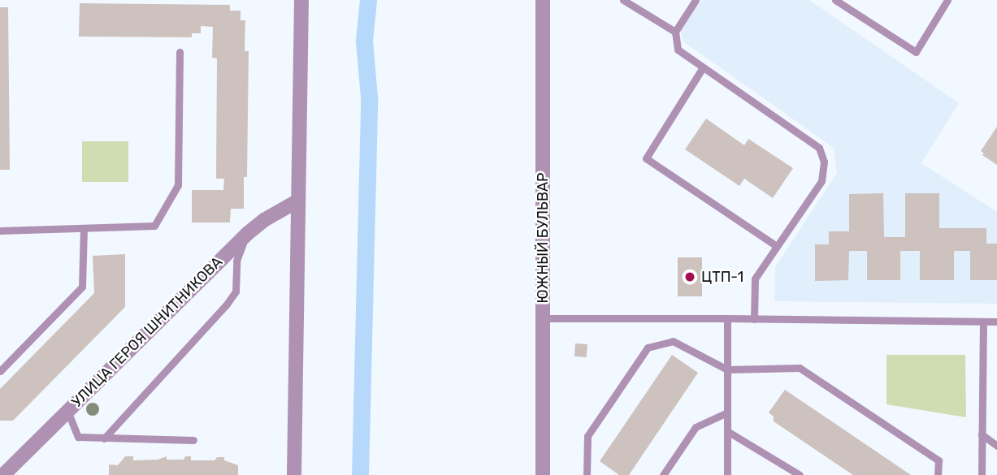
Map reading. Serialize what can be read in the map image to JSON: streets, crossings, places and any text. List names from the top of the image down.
{
  "streets": {
    "street": ["ЮЖНЫЙ БУЛЬВАР", "УЛИЦА ГЕРОЯ ШНИТНИКОВА"]
  },
  "places": ["ЦТП-1"]
}
